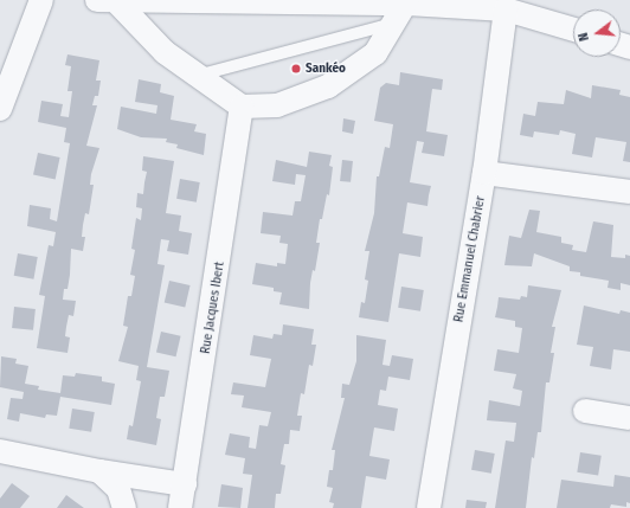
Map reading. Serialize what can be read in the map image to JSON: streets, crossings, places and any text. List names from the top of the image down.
{
  "streets": {
    "street": ["Rue Emmanuel Chabrier", "Rue Jacques Ibert"]
  },
  "places": ["Sankéo"],
  "north": "left"
}
